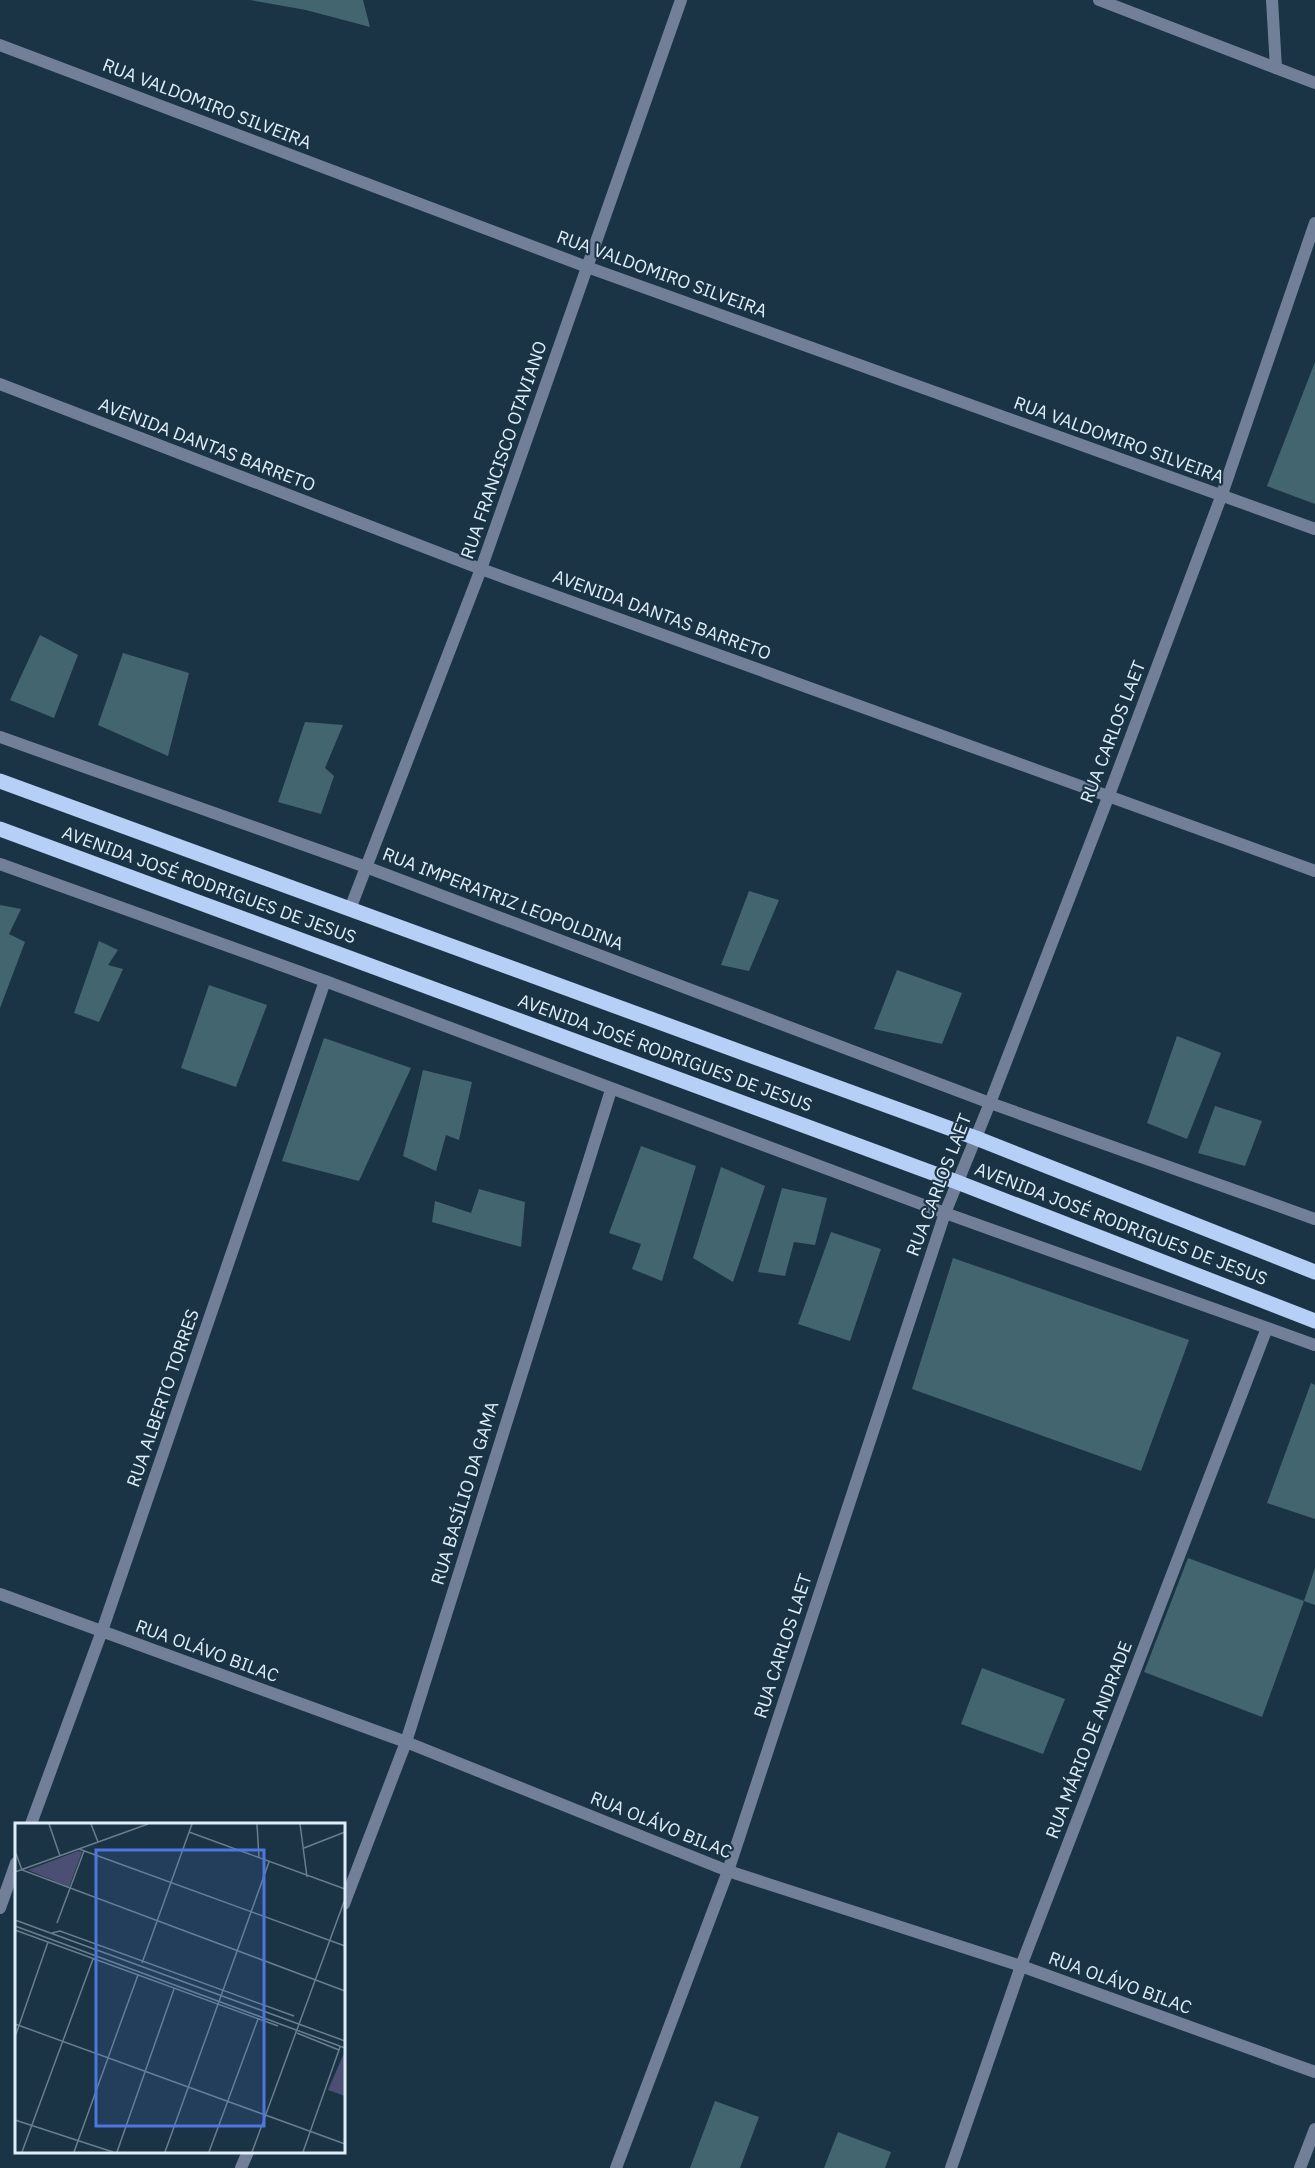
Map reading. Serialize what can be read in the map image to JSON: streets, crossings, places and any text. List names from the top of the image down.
{
  "streets": {
    "main road": ["AVENIDA JOSÉ RODRIGUES DE JESUS"],
    "street": [
      "RUA VALDOMIRO SILVEIRA",
      "AVENIDA DANTAS BARRETO",
      "RUA FRANCISCO OTAVIANO",
      "RUA CARLOS LAET",
      "RUA IMPERATRIZ LEOPOLDINA",
      "RUA ALBERTO TORRES",
      "RUA BASÍLIO DA GAMA",
      "RUA OLÁVO BILAC",
      "RUA MÁRIO DE ANDRADE"
    ]
  },
  "crossings": [
    ["RUA VALDOMIRO SILVEIRA", "RUA FRANCISCO OTAVIANO"],
    ["RUA VALDOMIRO SILVEIRA", "RUA CARLOS LAET"],
    ["AVENIDA DANTAS BARRETO", "RUA FRANCISCO OTAVIANO"],
    ["AVENIDA DANTAS BARRETO", "RUA CARLOS LAET"],
    ["RUA FRANCISCO OTAVIANO", "AVENIDA JOSÉ RODRIGUES DE JESUS"],
    ["RUA FRANCISCO OTAVIANO", "RUA IMPERATRIZ LEOPOLDINA"],
    ["RUA CARLOS LAET", "AVENIDA JOSÉ RODRIGUES DE JESUS"],
    ["RUA CARLOS LAET", "RUA IMPERATRIZ LEOPOLDINA"],
    ["RUA CARLOS LAET", "RUA OLÁVO BILAC"],
    ["RUA ALBERTO TORRES", "RUA OLÁVO BILAC"],
    ["RUA BASÍLIO DA GAMA", "RUA OLÁVO BILAC"],
    ["RUA OLÁVO BILAC", "RUA MÁRIO DE ANDRADE"]
  ]
}
